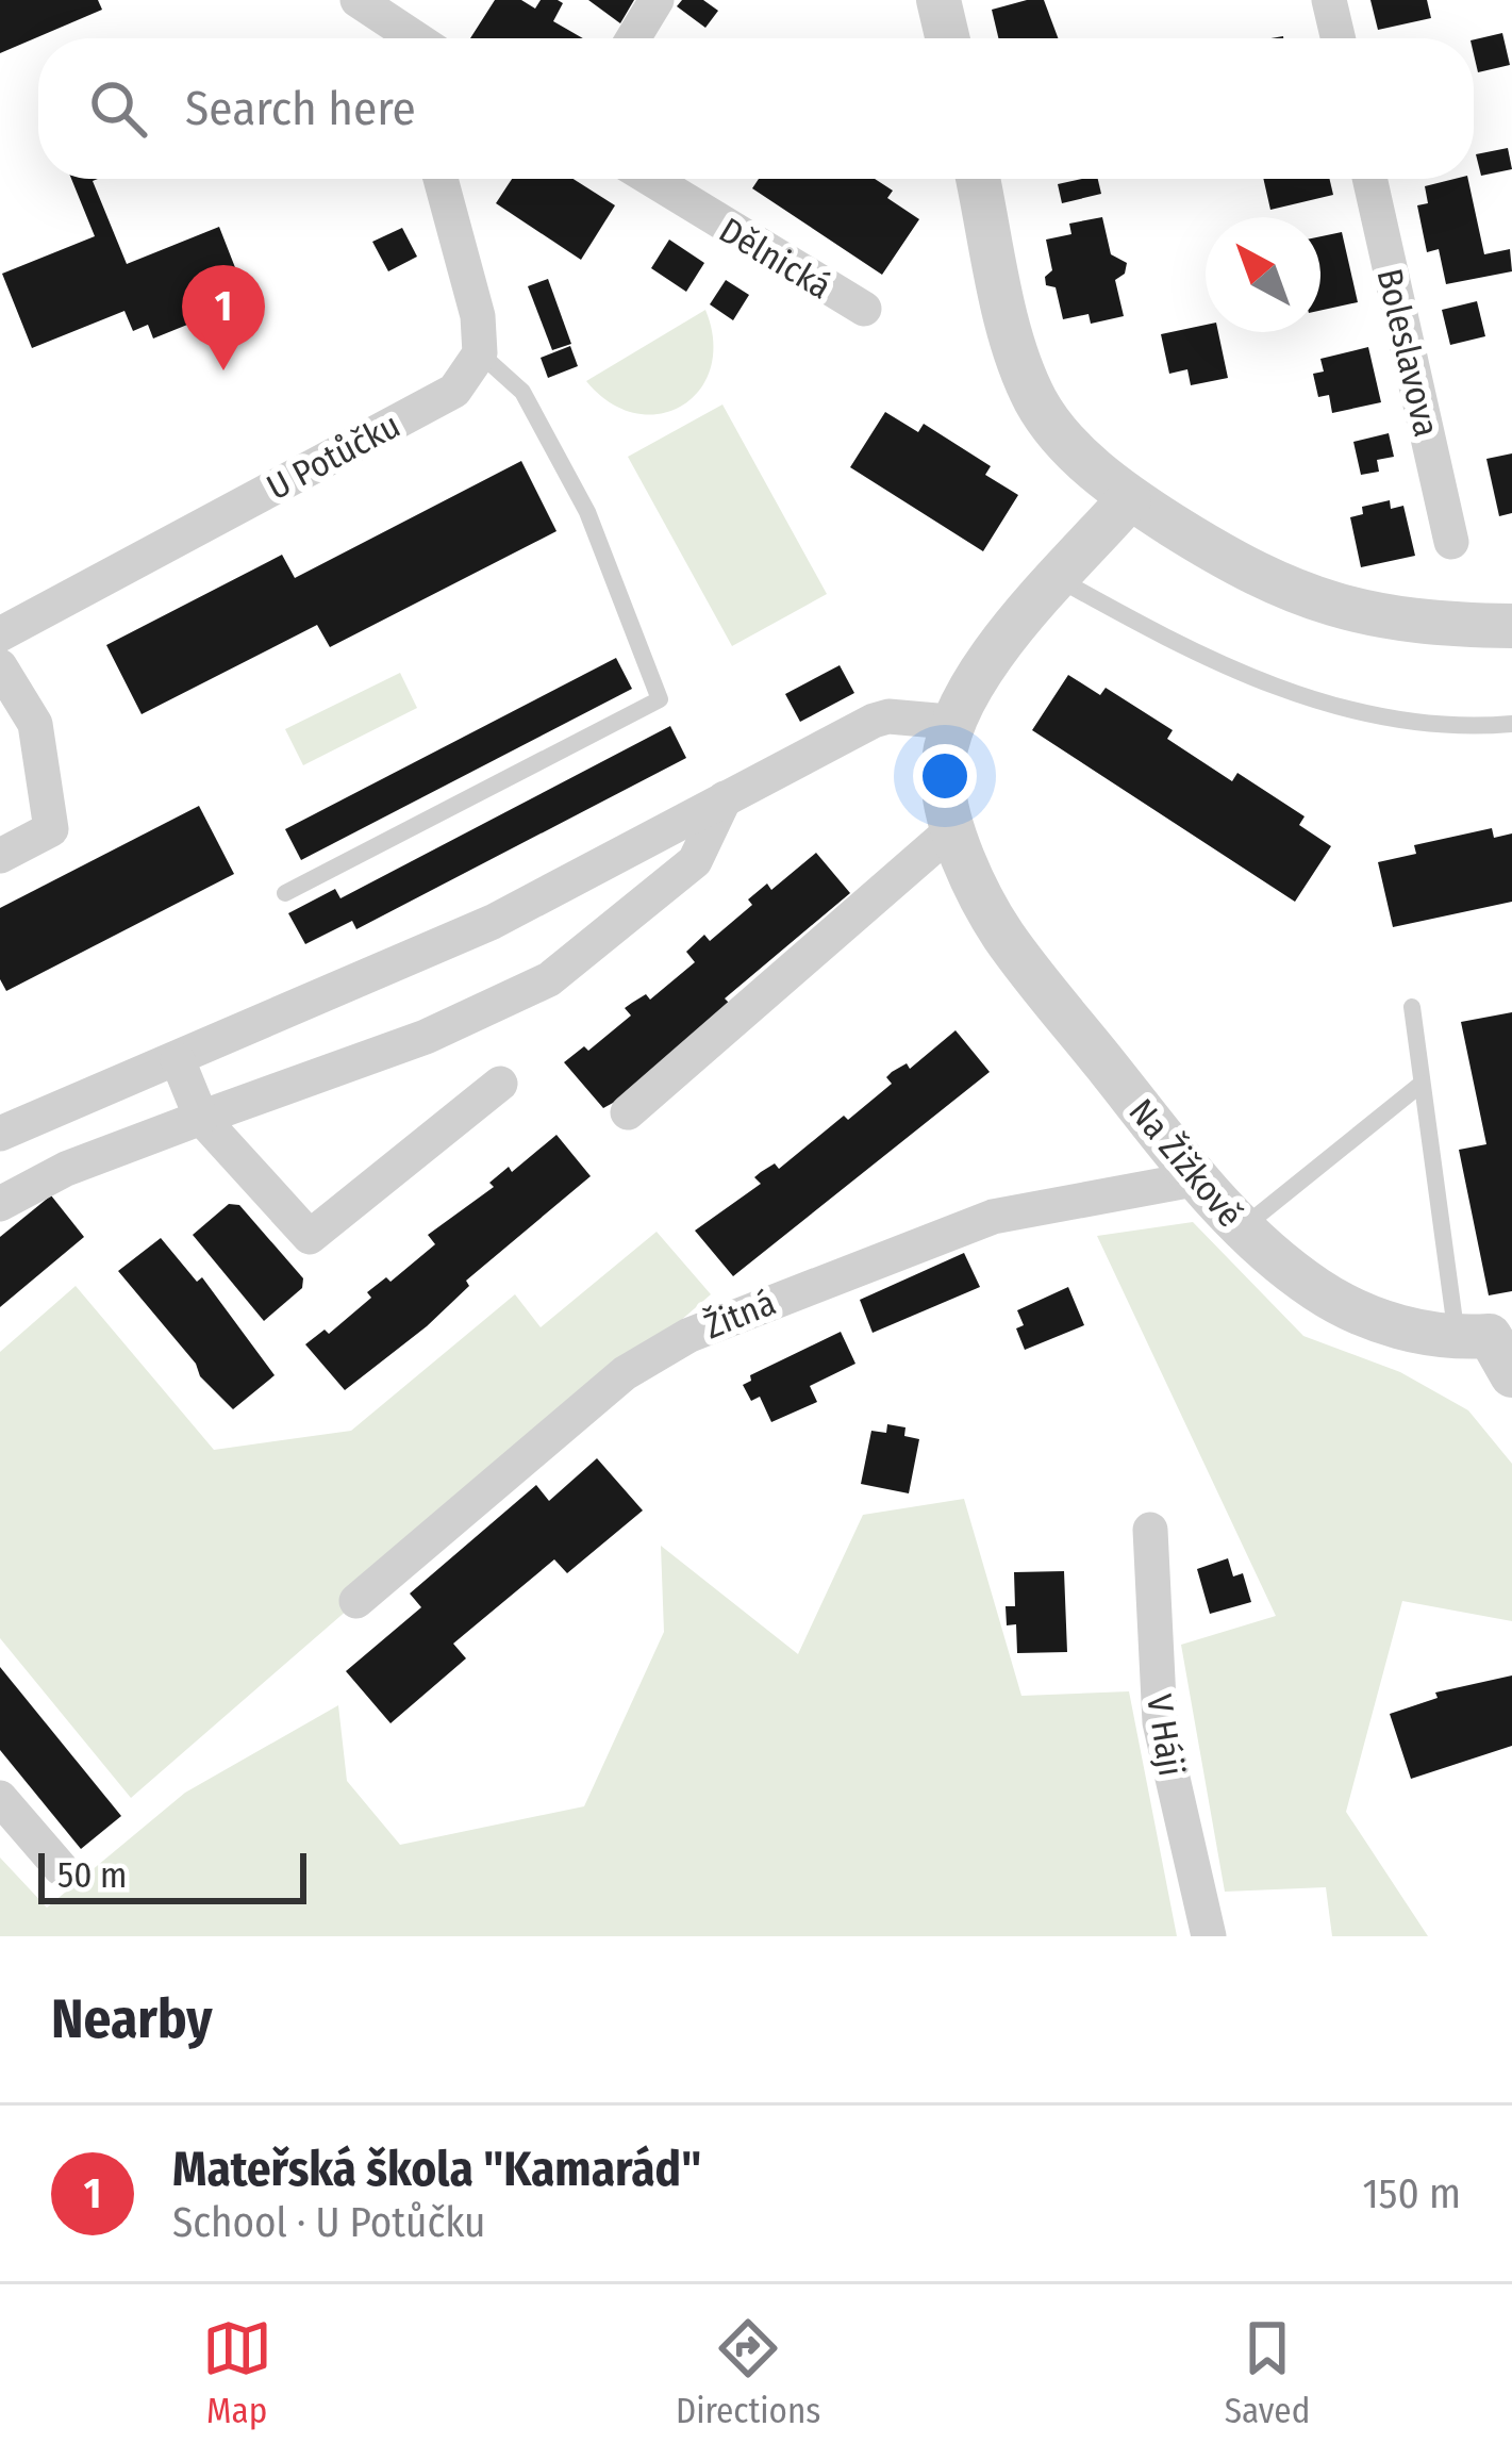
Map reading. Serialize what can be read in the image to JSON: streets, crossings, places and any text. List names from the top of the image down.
{
  "streets": {
    "street": [
      "Dělnická",
      "Boleslavova",
      "U Potůčku",
      "Na Žižkově",
      "Žitná",
      "V Háji"
    ]
  },
  "crossings": [
    ["Na Žižkově", "Žitná"]
  ],
  "scale_bar": "50 m",
  "north": "top left",
  "page": {
    "search": "Search here",
    "pins": "1",
    "scale": "50 m",
    "heading": "Nearby",
    "list": [
      {
        "mark": "1",
        "name": "Mateřská škola \"Kamarád\"",
        "note": "School · U Potůčku",
        "value": "150 m"
      }
    ],
    "nav": ["Map", "Directions", "Saved"]
  }
}
